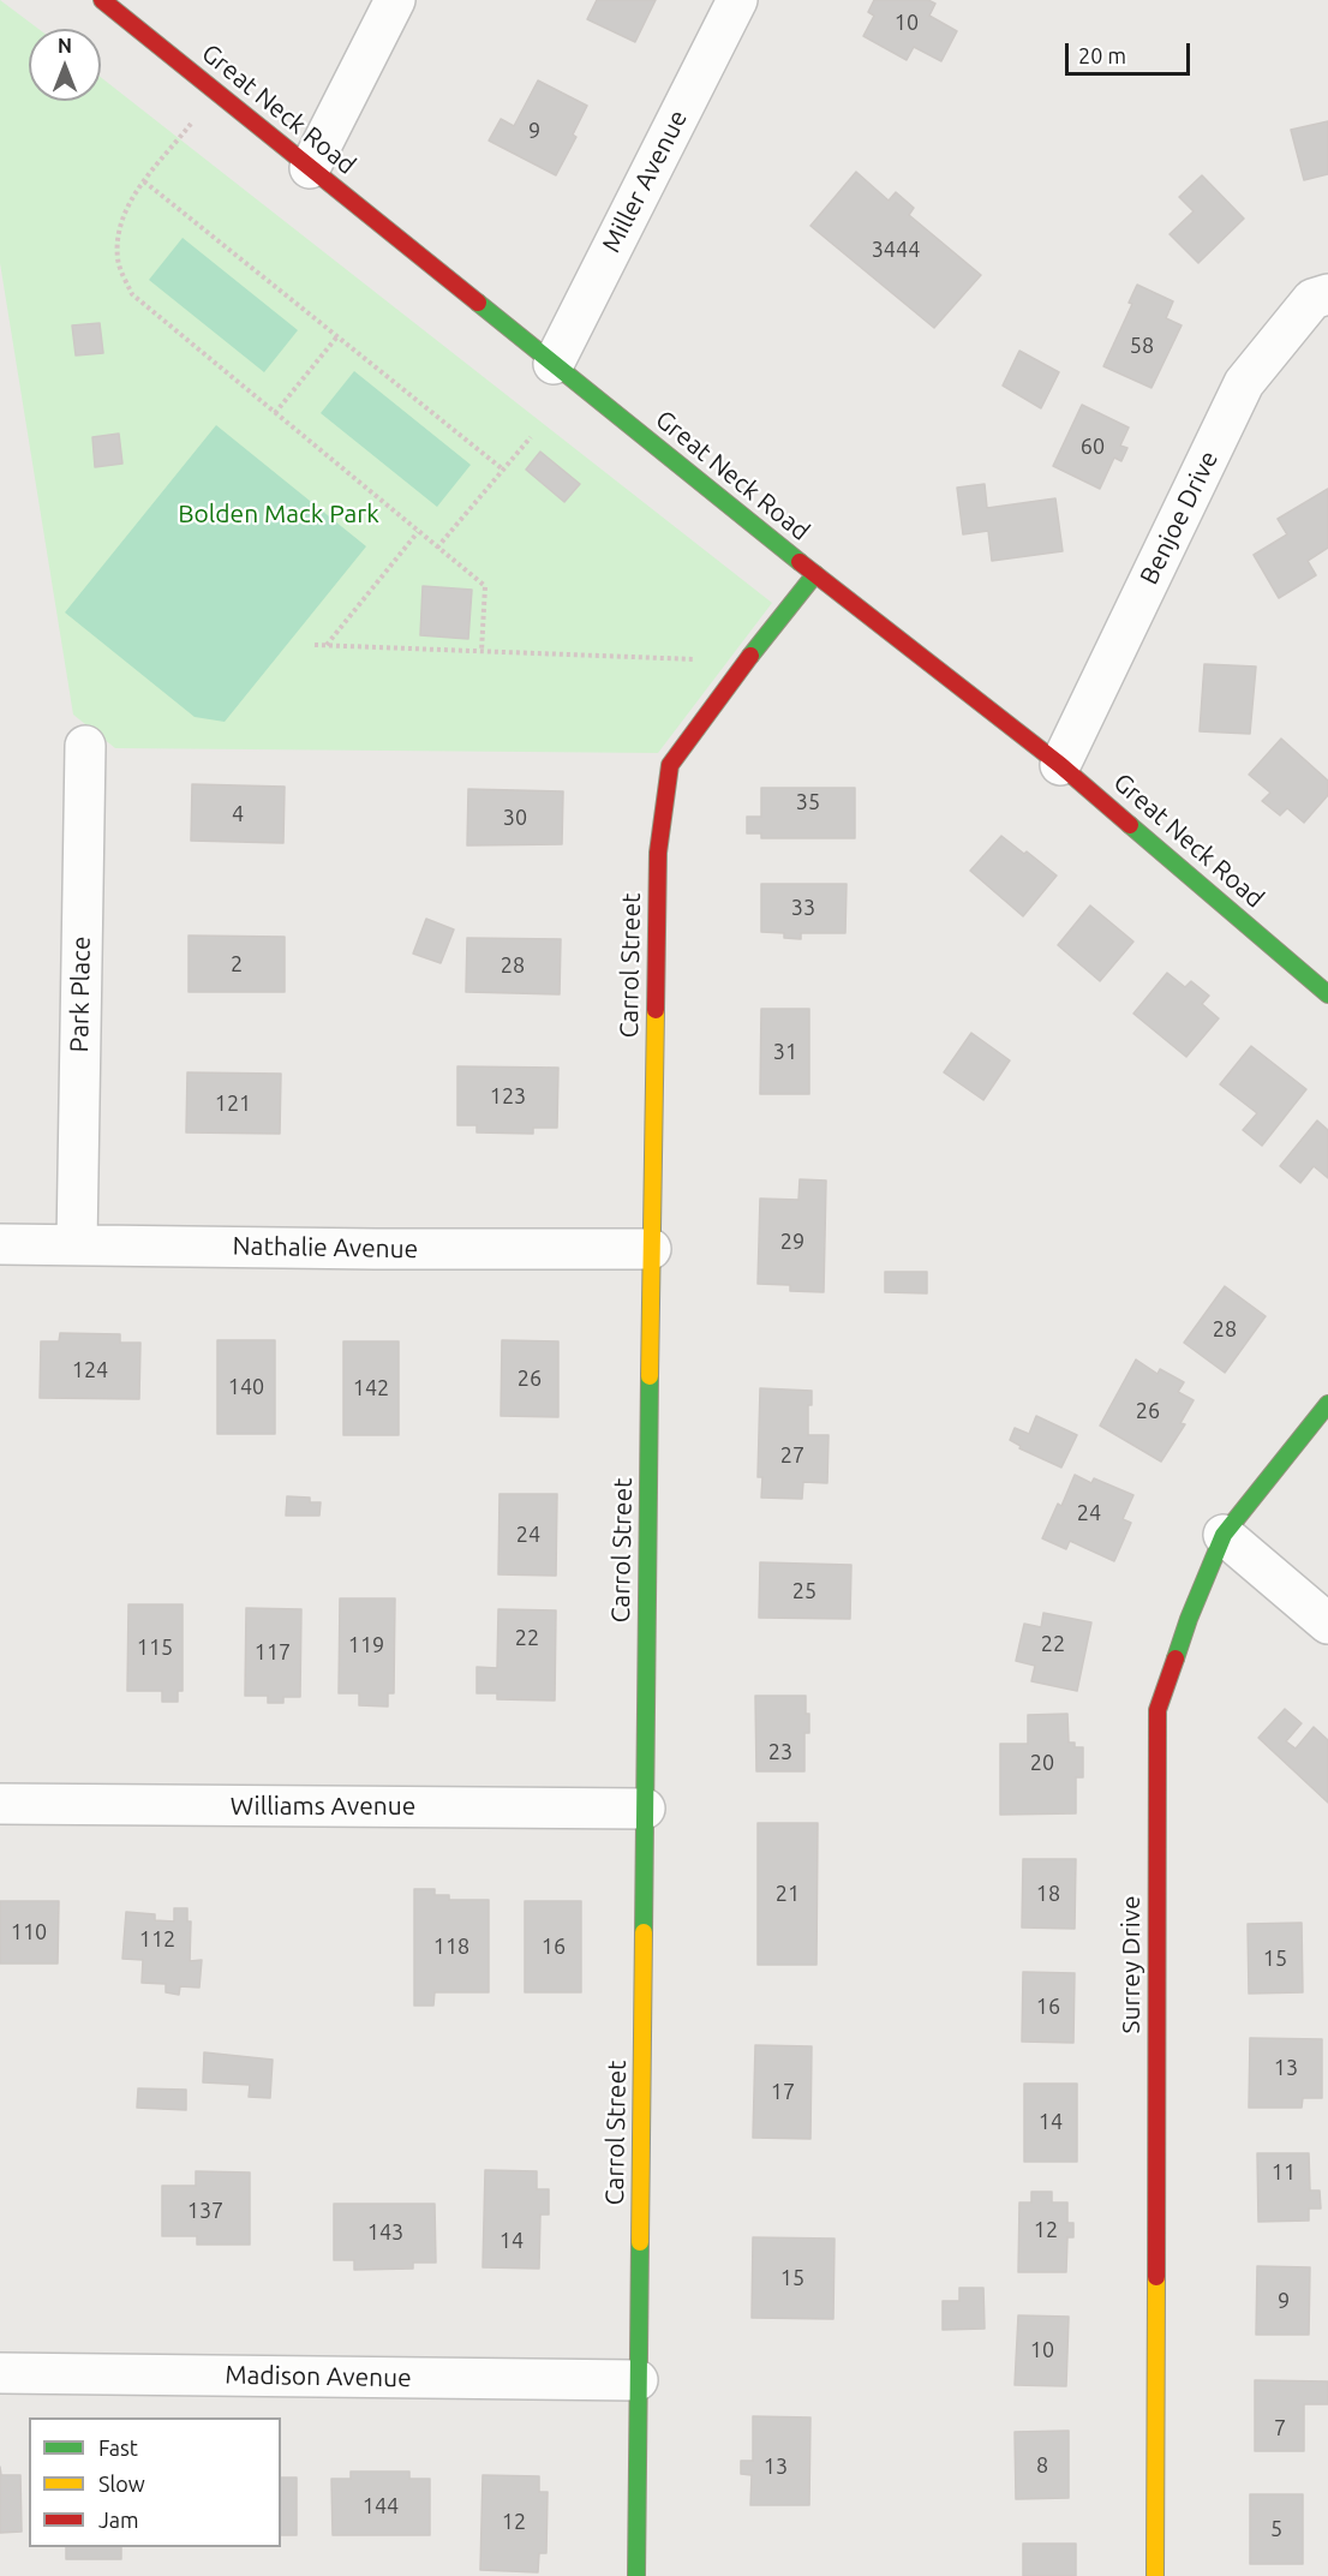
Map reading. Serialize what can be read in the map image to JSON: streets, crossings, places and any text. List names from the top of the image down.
{
  "streets": {
    "street": [
      "Great Neck Road",
      "Miller Avenue",
      "Benjoe Drive",
      "Carrol Street",
      "Park Place",
      "Nathalie Avenue",
      "Williams Avenue",
      "Surrey Drive",
      "Madison Avenue"
    ]
  },
  "crossings": [
    ["Great Neck Road", "Miller Avenue"],
    ["Great Neck Road", "Benjoe Drive"],
    ["Great Neck Road", "Carrol Street"],
    ["Carrol Street", "Nathalie Avenue"],
    ["Carrol Street", "Williams Avenue"],
    ["Carrol Street", "Madison Avenue"],
    ["Park Place", "Nathalie Avenue"]
  ],
  "parks": ["Bolden Mack Park"],
  "house_numbers": [
    "10",
    "9",
    "3444",
    "58",
    "60",
    "35",
    "4",
    "30",
    "33",
    "2",
    "28",
    "31",
    "123",
    "121",
    "29",
    "28",
    "124",
    "26",
    "140",
    "142",
    "26",
    "27",
    "24",
    "24",
    "25",
    "22",
    "22",
    "119",
    "115",
    "117",
    "23",
    "20",
    "21",
    "18",
    "110",
    "112",
    "118",
    "16",
    "15",
    "16",
    "13",
    "17",
    "14",
    "11",
    "137",
    "12",
    "143",
    "14",
    "15",
    "9",
    "10",
    "7",
    "8",
    "13",
    "144",
    "12",
    "5"
  ],
  "legend": ["Fast", "Slow", "Jam"],
  "scale_bar": "20 m",
  "north": "top"
}
